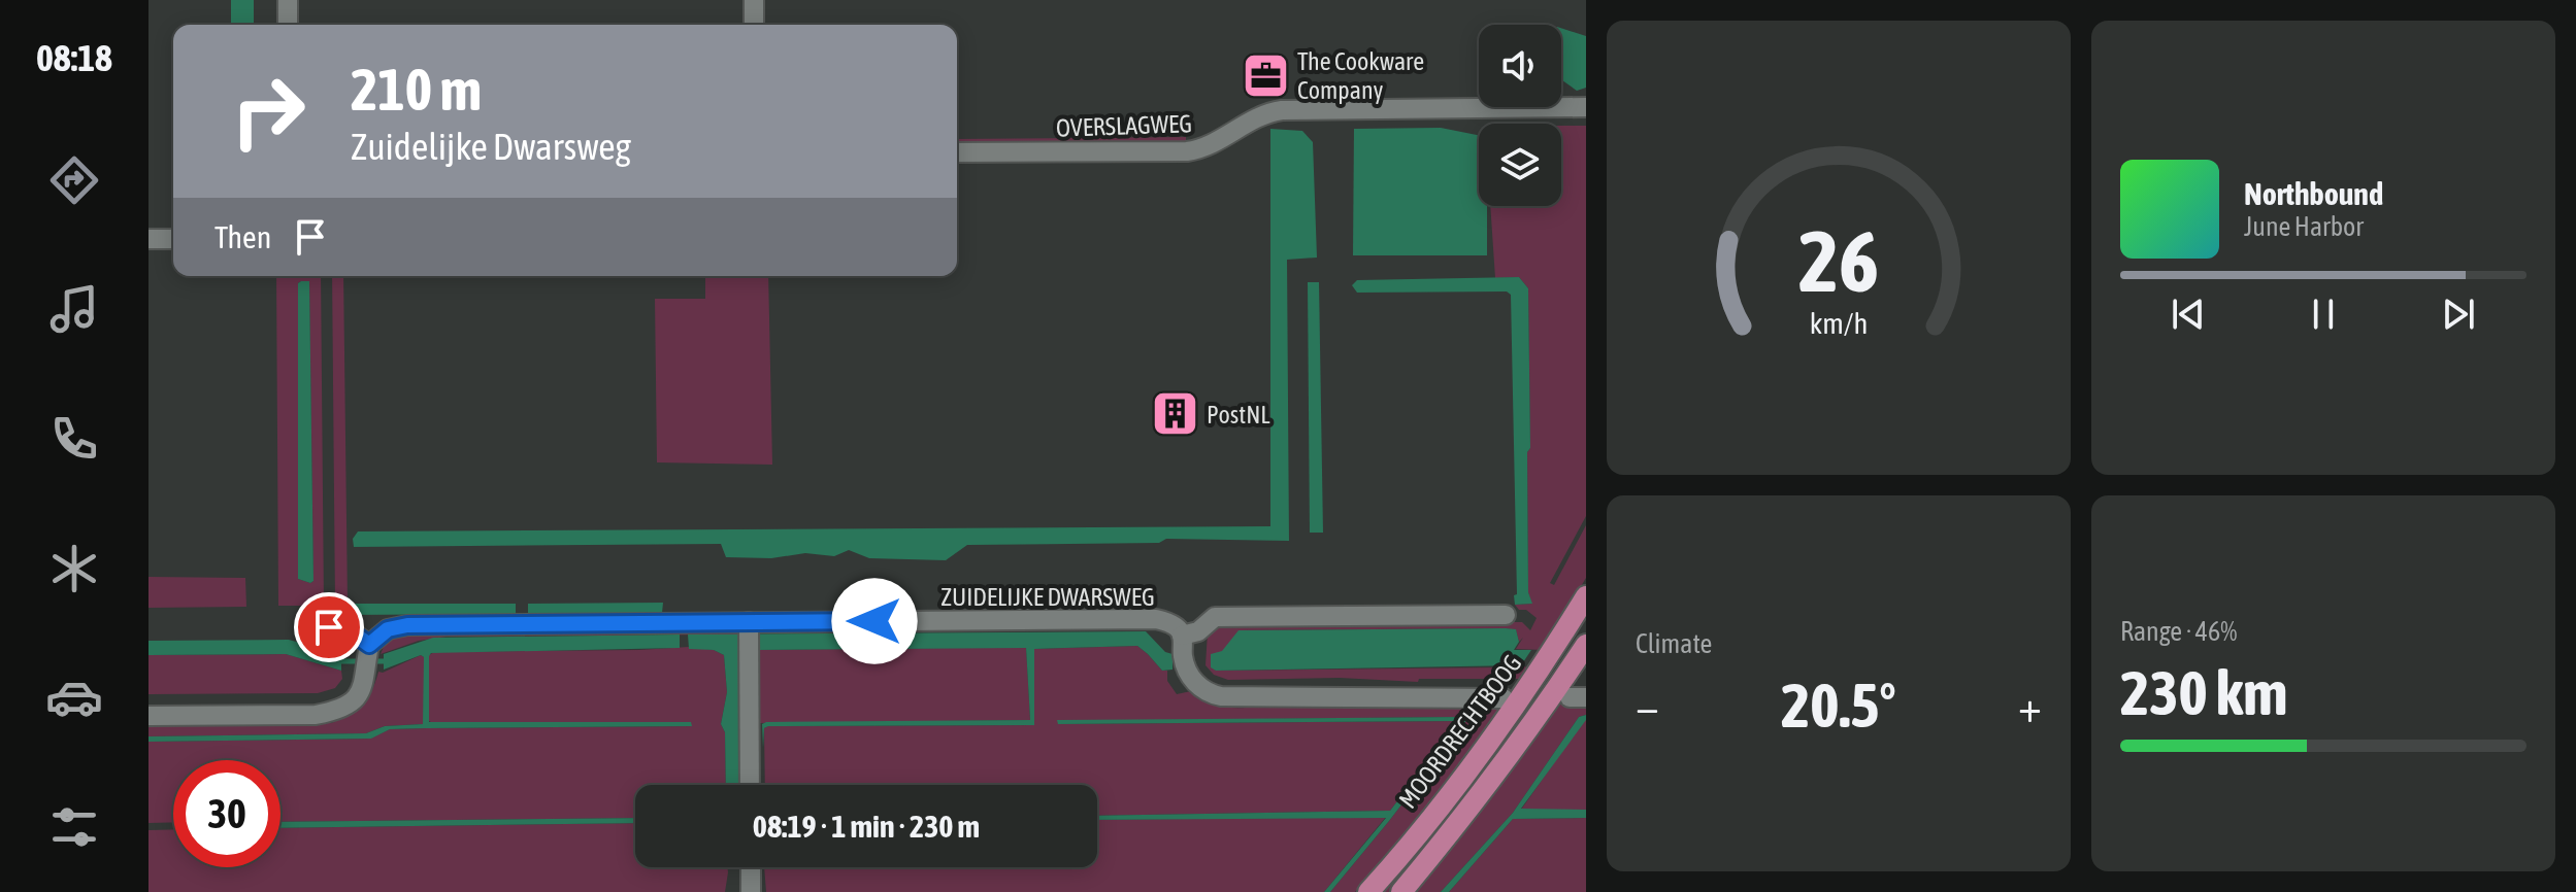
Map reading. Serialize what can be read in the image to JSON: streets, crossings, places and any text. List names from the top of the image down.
{
  "streets": {
    "main road": ["MOORDRECHTBOOG"],
    "street": ["OVERSLAGWEG", "ZUIDELIJKE DWARSWEG"]
  },
  "places": {
    "office": ["The Cookware Company"],
    "building": ["PostNL"]
  },
  "page": {
    "tabs": "08:18",
    "turn": ["210 m", "Zuidelijke Dwarsweg"],
    "song": ["Northbound", "June Harbor"],
    "then": "Then",
    "tile": [
      "Climate",
      ["Range · 46%", "230 km"]
    ],
    "heat": ["−", "20.5°", "+"],
    "limit": "30",
    "trip": "08:19 · 1 min · 230 m",
    "gauge": ["26", "km/h"]
  }
}
